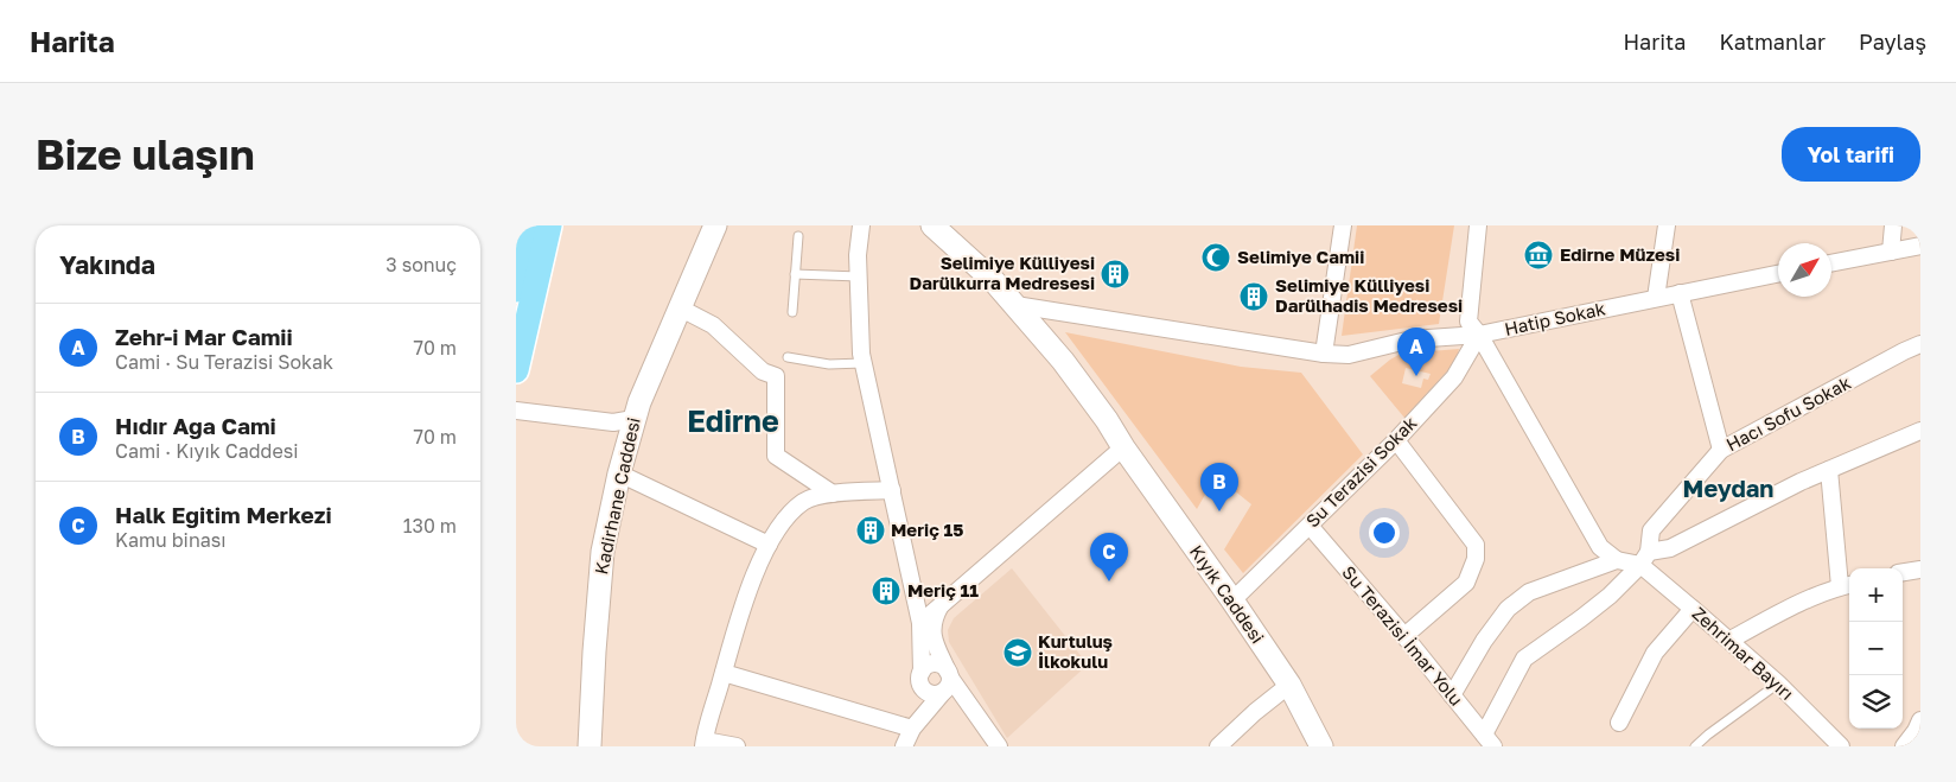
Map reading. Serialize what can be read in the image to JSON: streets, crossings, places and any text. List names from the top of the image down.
{
  "streets": {
    "main road": ["Kadirhane Caddesi", "Kıyık Caddesi"],
    "street": [
      "Hatip Sokak",
      "Hacı Sofu Sokak",
      "Su Terazisi Sokak",
      "Su Terazisi İmar Yolu",
      "Zehrimar Bayırı"
    ]
  },
  "crossings": [
    ["Hatip Sokak", "Su Terazisi Sokak"],
    ["Hatip Sokak", "Kıyık Caddesi"],
    ["Hacı Sofu Sokak", "Zehrimar Bayırı"],
    ["Su Terazisi Sokak", "Kıyık Caddesi"],
    ["Su Terazisi Sokak", "Su Terazisi İmar Yolu"]
  ],
  "districts": ["Edirne", "Meydan"],
  "places": {
    "museum": ["Edirne Müzesi"],
    "mosque": ["Selimiye Camii"],
    "building": [
      "Selimiye Külliyesi Darülkurra Medresesi",
      "Selimiye Külliyesi Darülhadis Medresesi",
      "Meriç 15",
      "Meriç 11"
    ],
    "school or university": ["Kurtuluş İlkokulu"]
  },
  "north": "top right",
  "page": {
    "header": "Harita",
    "nav": ["Harita", "Katmanlar", "Paylaş"],
    "buttons": "Yol tarifi",
    "title": "Bize ulaşın",
    "heading": ["Yakında", "3 sonuç"],
    "list": [
      {
        "mark": "A",
        "name": "Zehr-i Mar Camii",
        "note": "Cami · Su Terazisi Sokak",
        "value": "70 m"
      },
      {
        "mark": "B",
        "name": "Hıdır Ağa Cami",
        "note": "Cami · Kıyık Caddesi",
        "value": "70 m"
      },
      {
        "mark": "C",
        "name": "Halk Eğitim Merkezi",
        "note": "Kamu binası",
        "value": "130 m"
      }
    ],
    "pins": ["A", "B", "C"],
    "map_buttons": ["+", "−"]
  }
}
